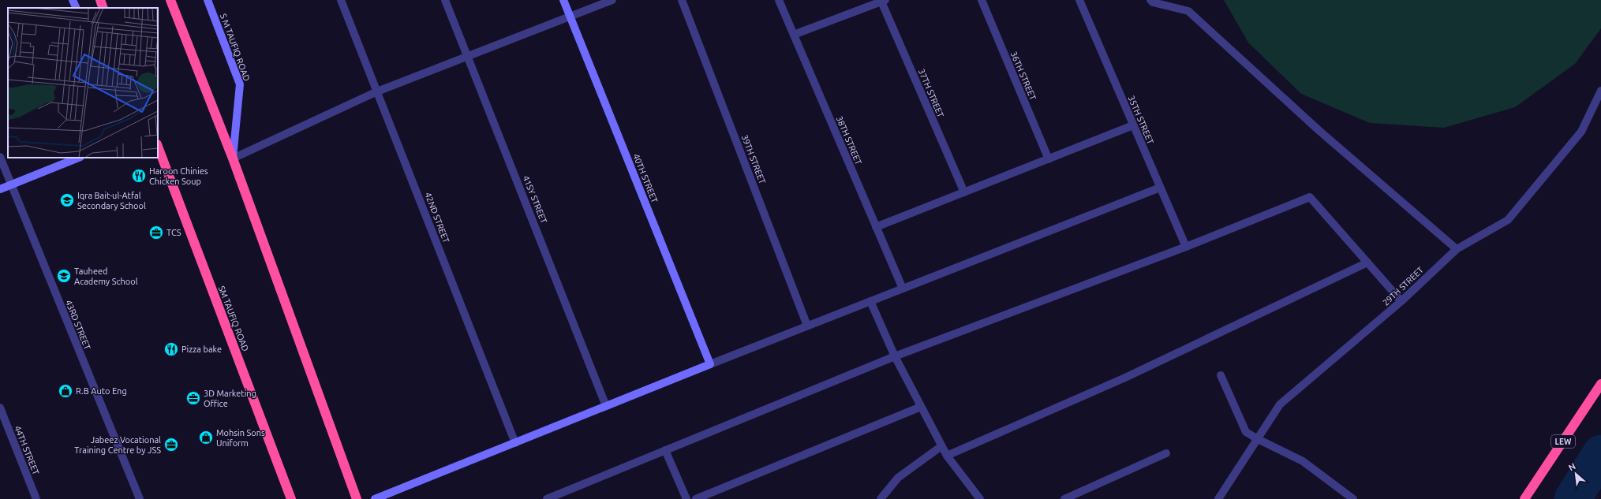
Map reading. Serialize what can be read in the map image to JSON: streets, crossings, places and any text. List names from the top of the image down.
{
  "streets": {
    "highway": ["SM TAUFIQ ROAD", "LEW"],
    "street": [
      "S M TAUFIQ ROAD",
      "36TH STREET",
      "37TH STREET",
      "35TH STREET",
      "38TH STREET",
      "39TH STREET",
      "40TH STREET",
      "41SY STREET",
      "42ND STREET",
      "29TH STREET",
      "43RD STREET",
      "44TH STREET"
    ]
  },
  "places": {
    "restaurant": ["Haroon Chinies Chicken Soup", "Pizza bake"],
    "school or university": ["Iqra Bait-ul-Atfal Secondary School", "Tauheed Academy School"],
    "office": ["TCS", "3D Marketing Office", "Jabeez Vocational Training Centre by JSS"],
    "shop": ["R.B Auto Eng", "Mohsin Sons Uniform"]
  },
  "north": "top left"
}
